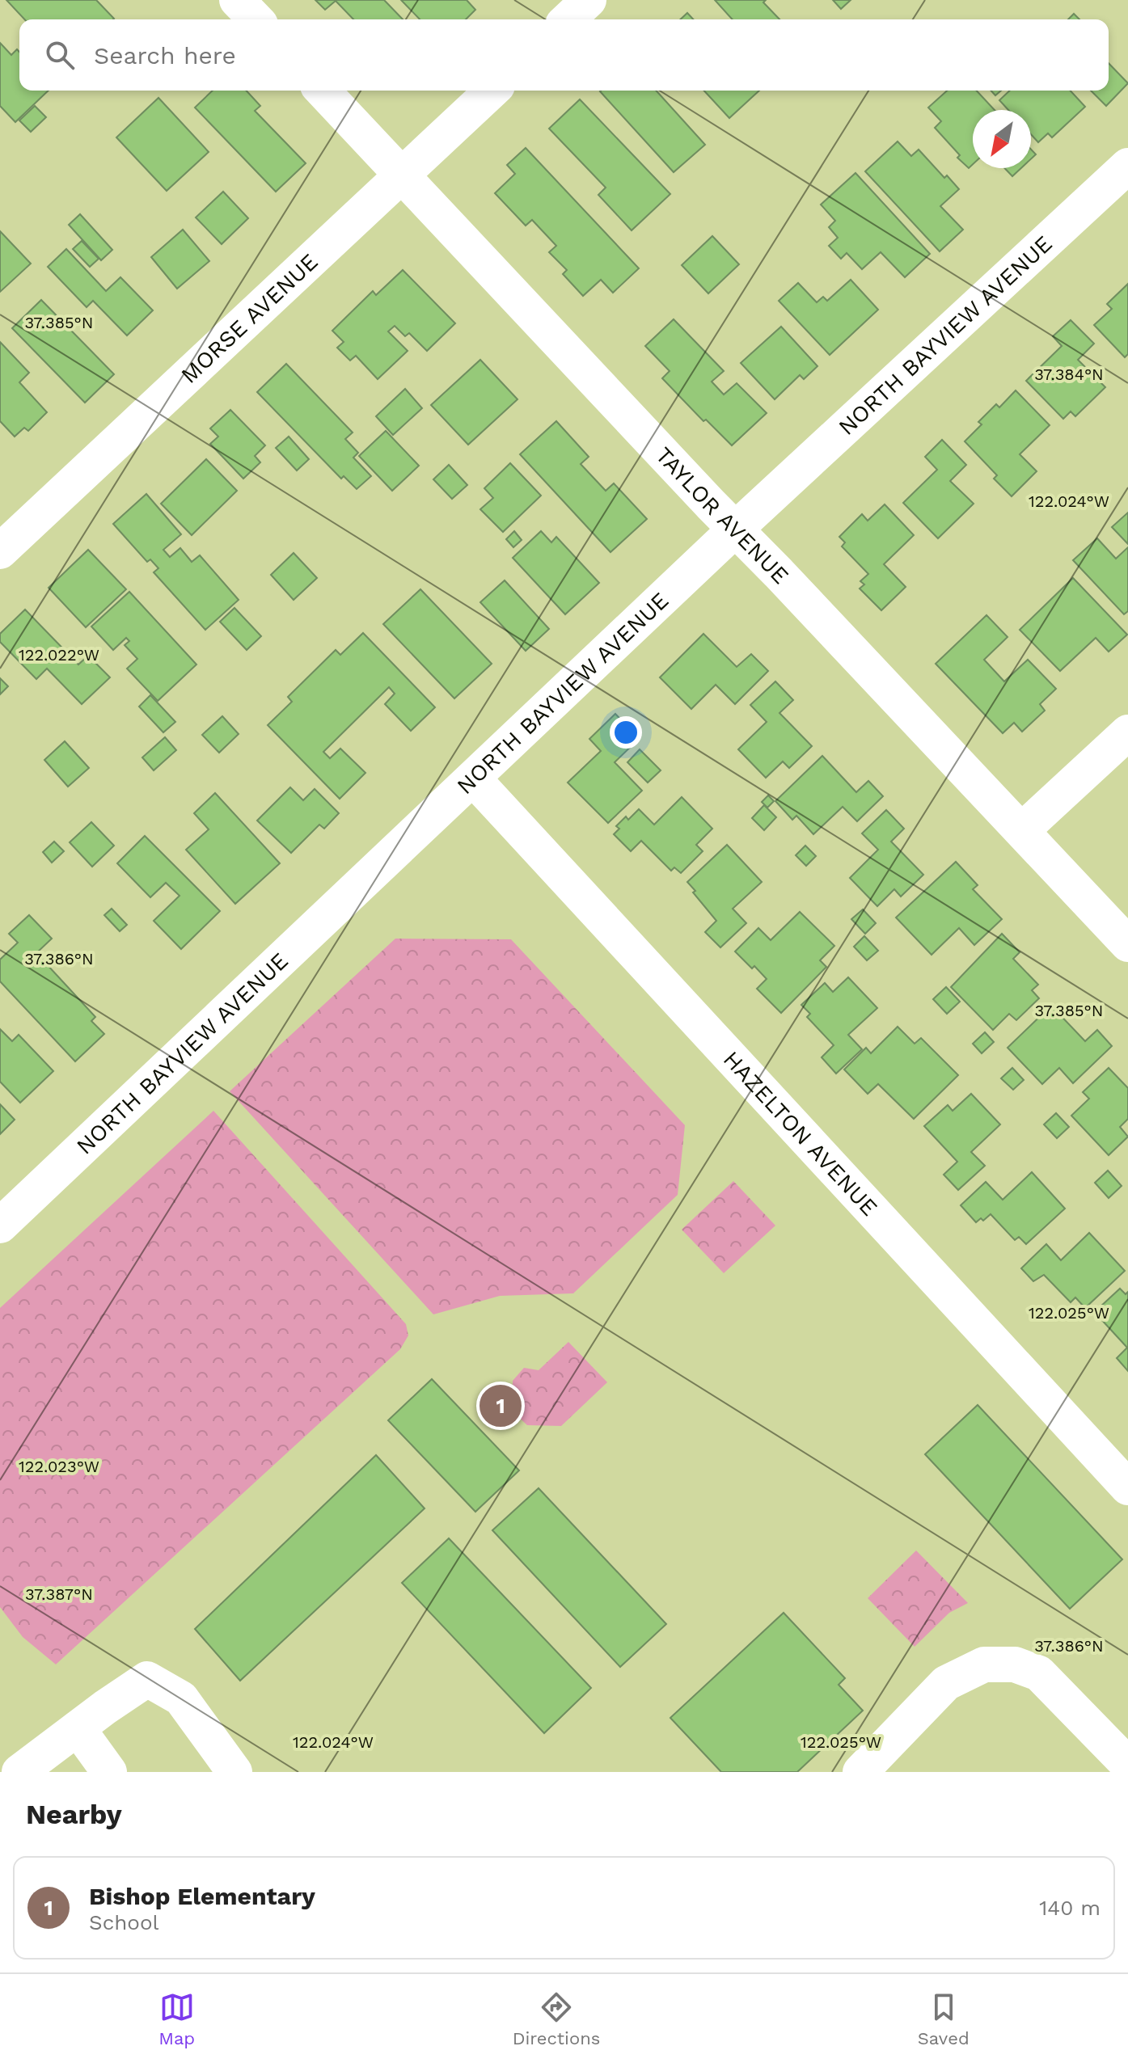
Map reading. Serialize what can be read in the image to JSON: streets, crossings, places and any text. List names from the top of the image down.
{
  "streets": {
    "street": [
      "MORSE AVENUE",
      "NORTH BAYVIEW AVENUE",
      "TAYLOR AVENUE",
      "HAZELTON AVENUE"
    ]
  },
  "crossings": [
    ["MORSE AVENUE", "TAYLOR AVENUE"],
    ["NORTH BAYVIEW AVENUE", "TAYLOR AVENUE"],
    ["NORTH BAYVIEW AVENUE", "HAZELTON AVENUE"]
  ],
  "north": "bottom left",
  "page": {
    "search": "Search here",
    "pins": "1",
    "heading": "Nearby",
    "list": [
      {
        "mark": "1",
        "name": "Bishop Elementary",
        "note": "School",
        "value": "140 m"
      }
    ],
    "nav": ["Map", "Directions", "Saved"]
  },
  "coordinates": [
    "37.385°N",
    "37.384°N",
    "122.024°W",
    "122.022°W",
    "37.386°N",
    "122.025°W",
    "122.023°W",
    "37.387°N"
  ]
}
